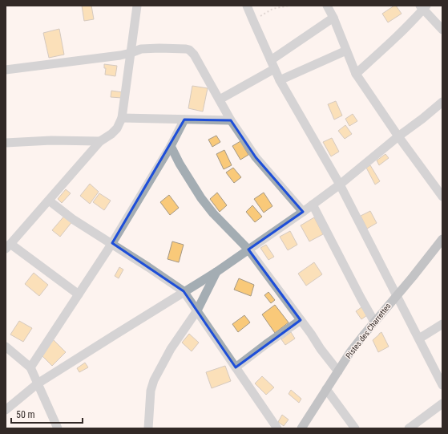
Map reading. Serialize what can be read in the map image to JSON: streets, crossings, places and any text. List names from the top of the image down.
{
  "streets": {
    "main road": ["Pistes des Charrettes"]
  },
  "scale_bar": "50 m"
}
